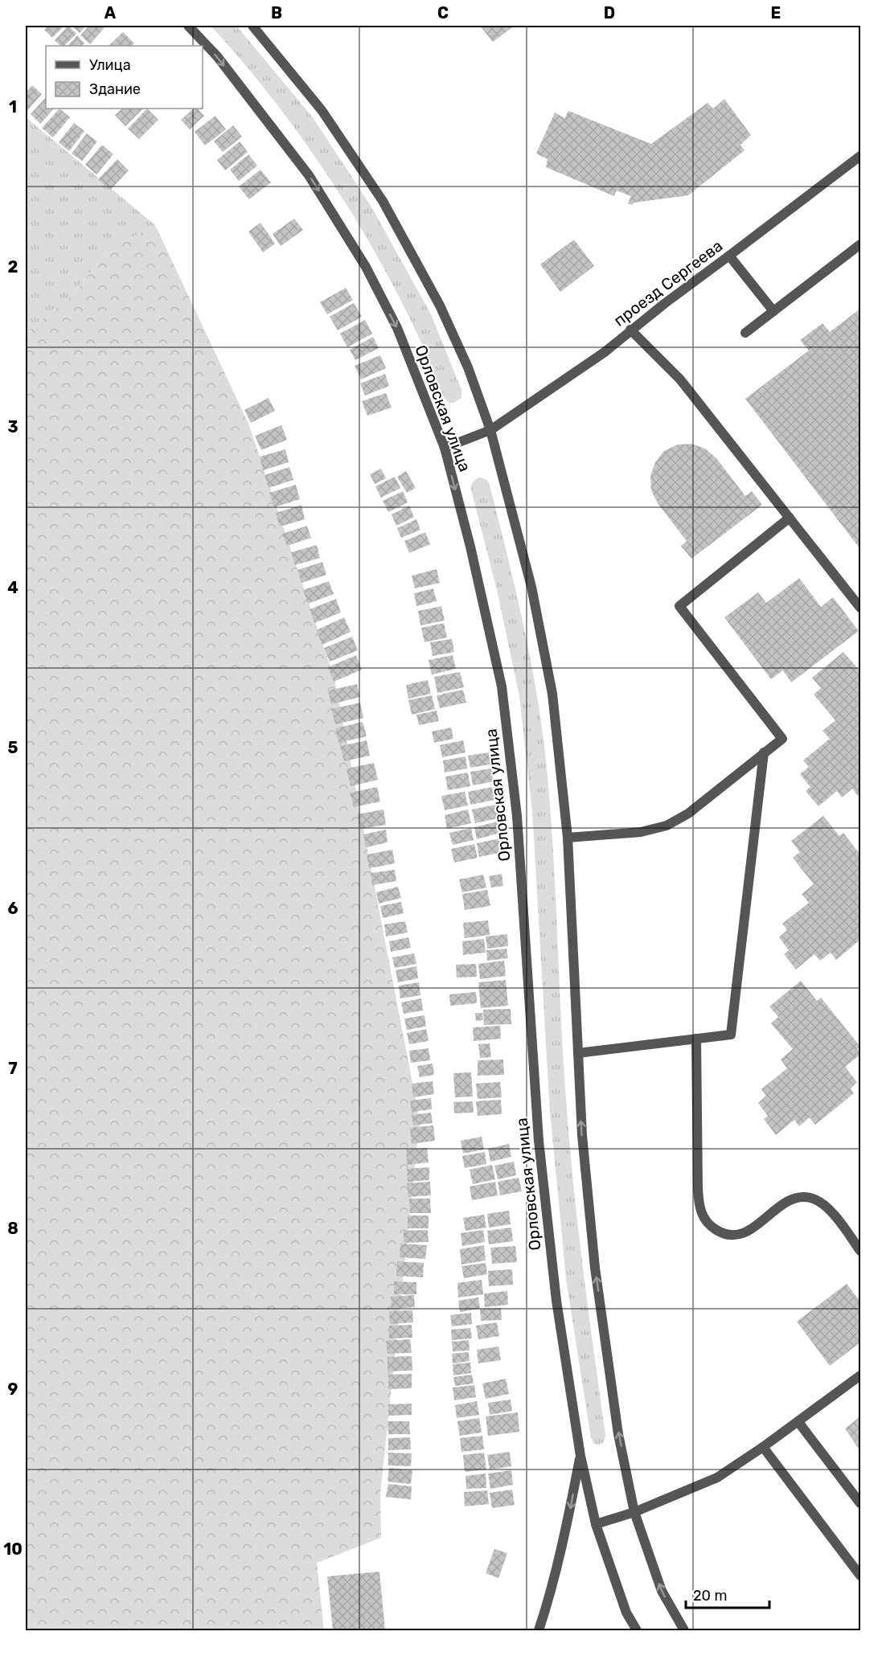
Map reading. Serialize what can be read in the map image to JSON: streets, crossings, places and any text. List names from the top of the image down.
{
  "streets": {
    "street": ["проезд Сергеева", "Орловская улица"]
  },
  "crossings": [
    ["проезд Сергеева", "Орловская улица"]
  ],
  "legend": ["Улица", "Здание"],
  "scale_bar": "20 m",
  "grid": {
    "columns": [
      "A",
      "B",
      "C",
      "D",
      "E"
    ],
    "rows": [
      "1",
      "2",
      "3",
      "4",
      "5",
      "6",
      "7",
      "8",
      "9",
      "10"
    ]
  }
}
